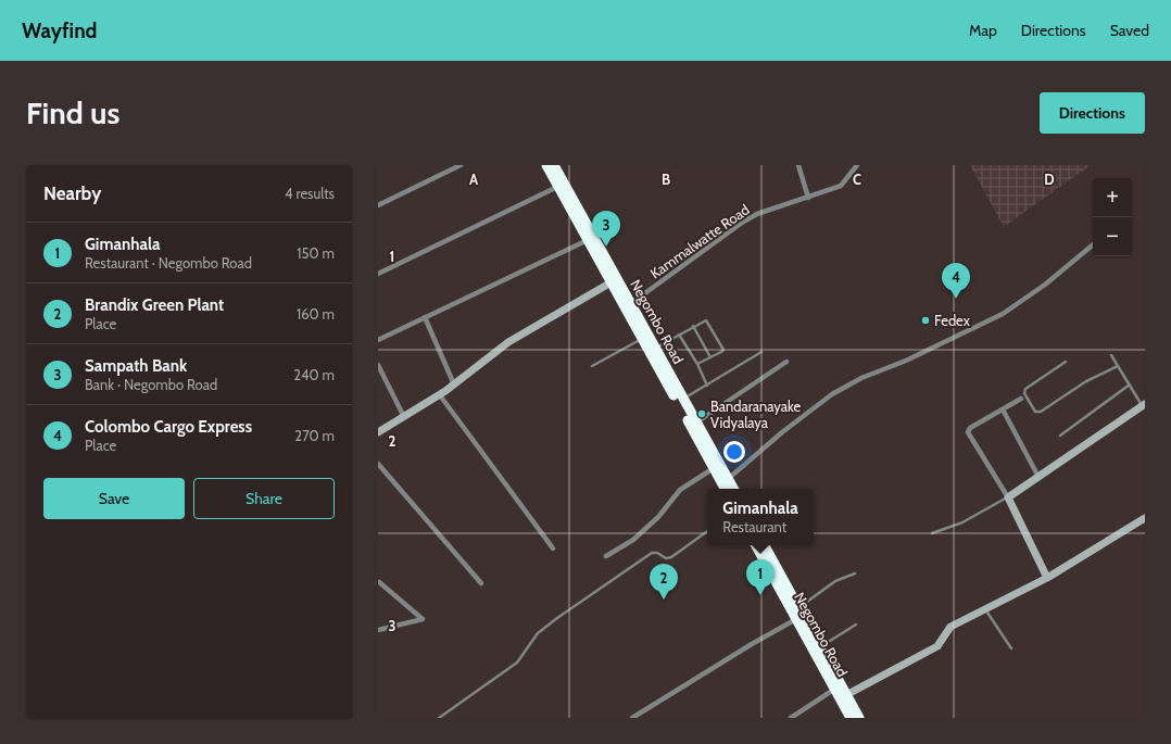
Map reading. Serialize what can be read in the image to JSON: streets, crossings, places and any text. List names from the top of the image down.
{
  "streets": {
    "highway": ["Negombo Road"],
    "street": ["Kammalwatte Road"]
  },
  "crossings": [
    ["Kammalwatte Road", "Negombo Road"]
  ],
  "places": ["Fedex", "Bandaranayake Vidyalaya"],
  "page": {
    "header": "Wayfind",
    "nav": ["Map", "Directions", "Saved"],
    "buttons": [
      "Directions",
      ["Save", "Share"]
    ],
    "title": "Find us",
    "heading": ["Nearby", "4 results"],
    "map_buttons": ["+", "−"],
    "pins": [
      "3",
      "4",
      "1",
      "2"
    ],
    "list": [
      {
        "mark": "1",
        "name": "Gimanhala",
        "note": "Restaurant · Negombo Road",
        "value": "150 m"
      },
      {
        "mark": "2",
        "name": "Brandix Green Plant",
        "note": "Place",
        "value": "160 m"
      },
      {
        "mark": "3",
        "name": "Sampath Bank",
        "note": "Bank · Negombo Road",
        "value": "240 m"
      },
      {
        "mark": "4",
        "name": "Colombo Cargo Express",
        "note": "Place",
        "value": "270 m"
      }
    ],
    "popup": ["Gimanhala", "Restaurant"]
  },
  "grid": {
    "columns": [
      "A",
      "B",
      "C",
      "D"
    ],
    "rows": ["1", "2", "3"]
  }
}
